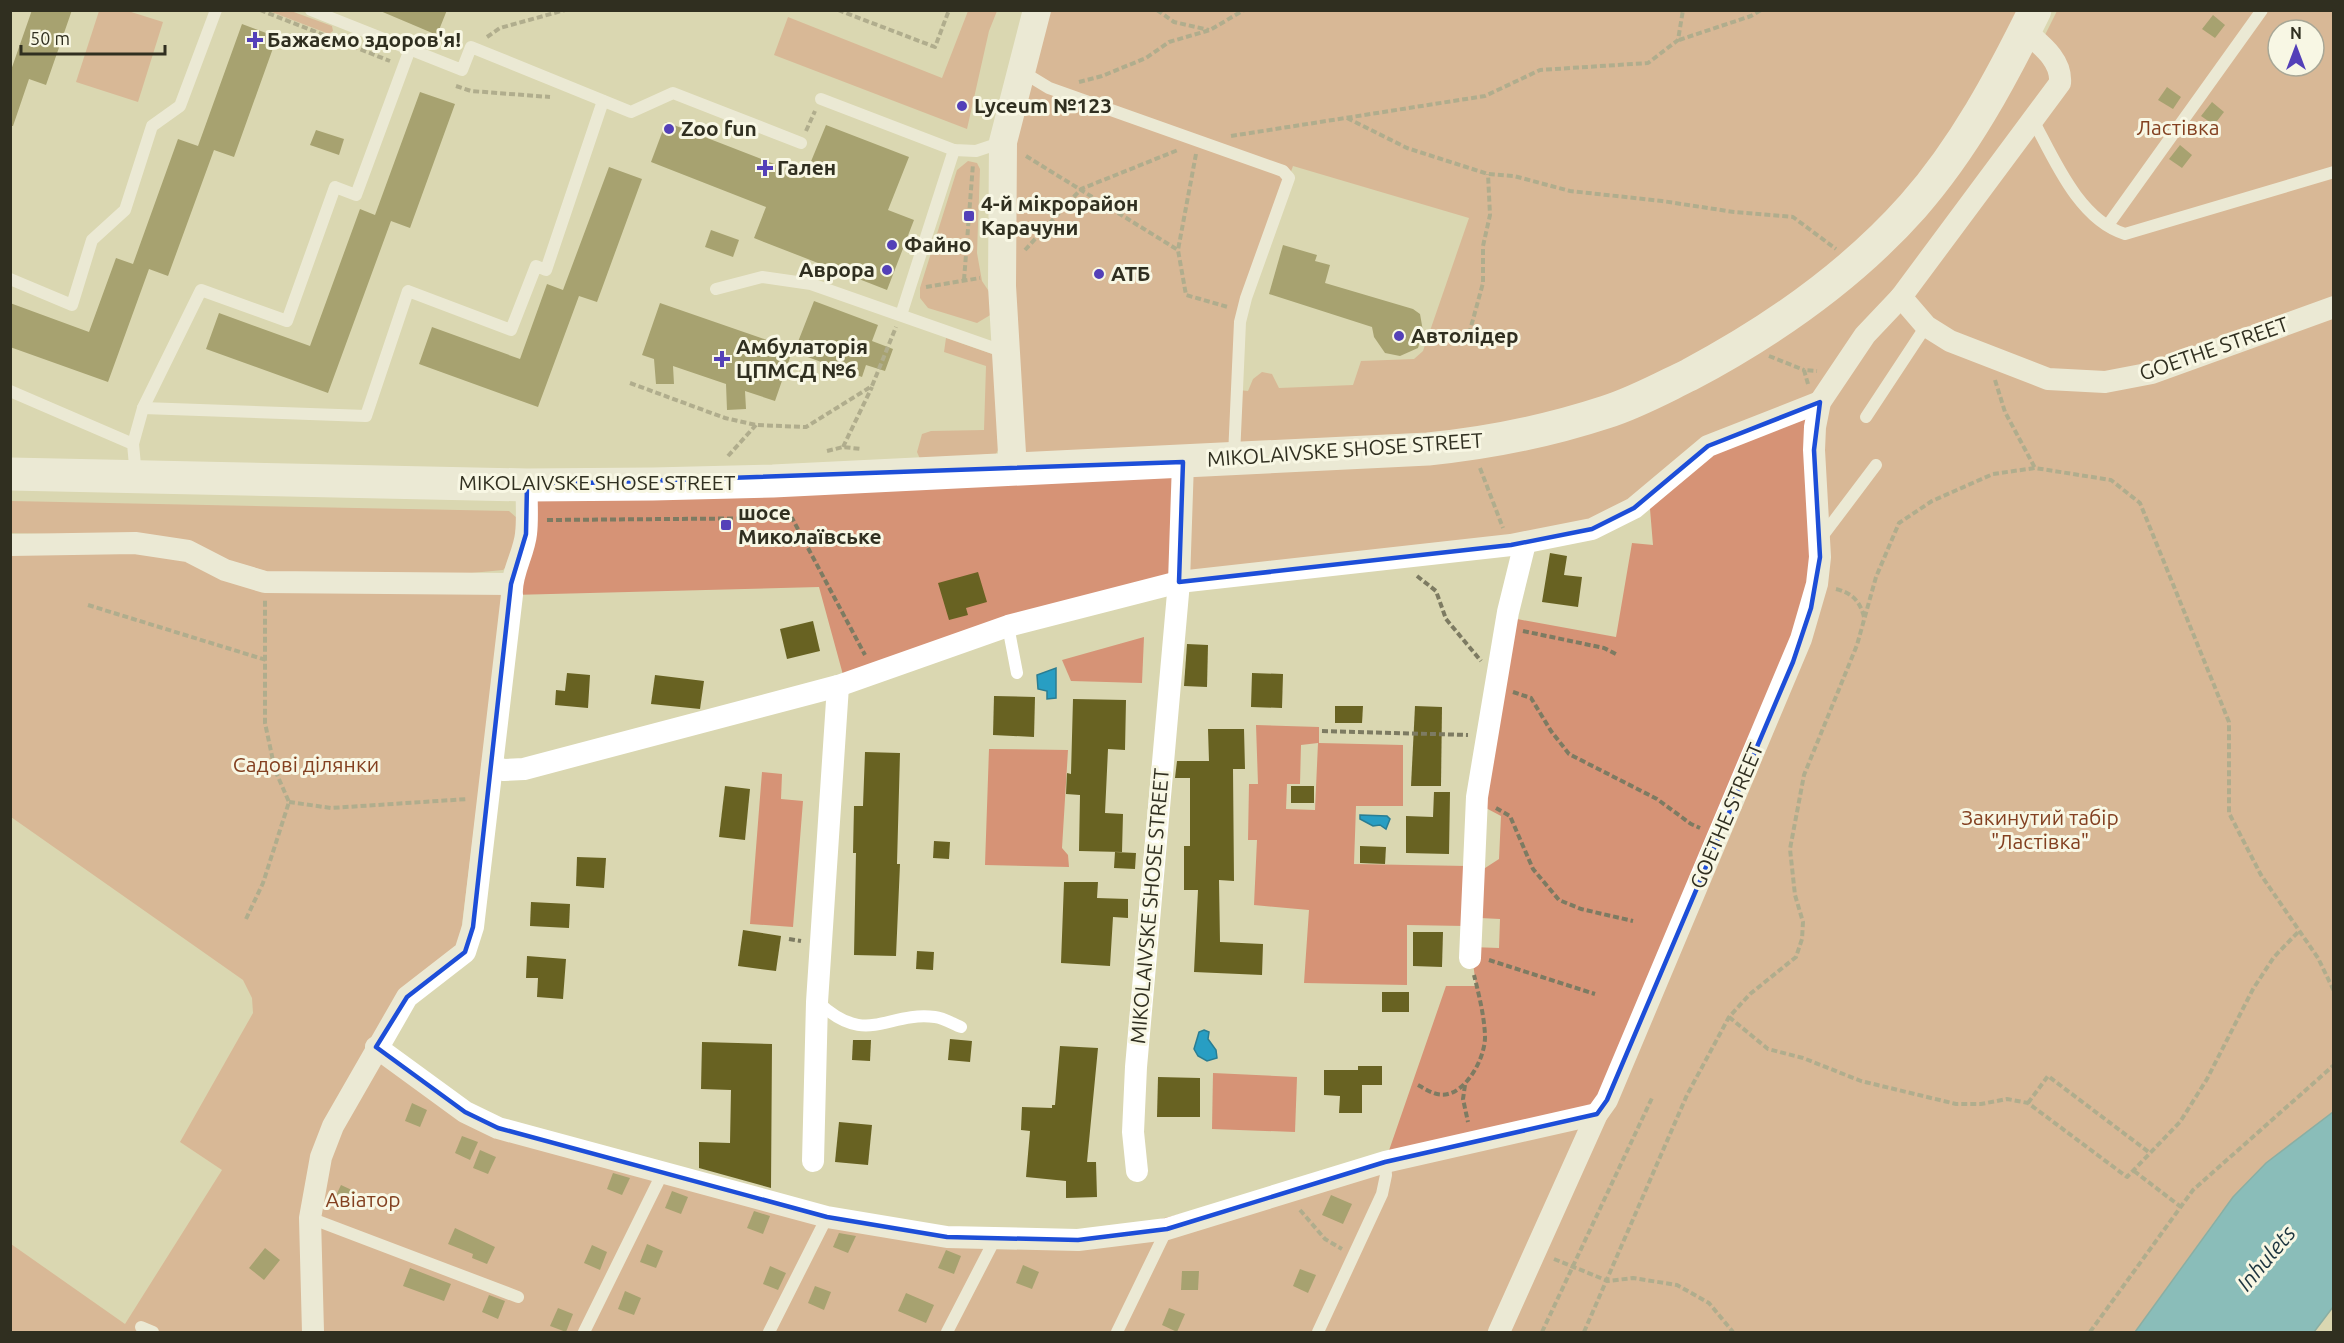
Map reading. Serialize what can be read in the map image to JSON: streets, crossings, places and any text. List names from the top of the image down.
{
  "streets": {
    "main road": ["MIKOLAIVSKE SHOSE STREET"],
    "street": ["GOETHE STREET"]
  },
  "crossings": [
    ["GOETHE STREET", "MIKOLAIVSKE SHOSE STREET"]
  ],
  "water": ["Inhulets"],
  "parks": [
    "Ластівка",
    "Садові ділянки",
    "Закинутий табір \"Ластівка\"",
    "Авіатор"
  ],
  "places": {
    "health": ["Бажаємо здоров'я!", "Гален", "Амбулаторія ЦПМСД №6"],
    "other": [
      "Lyceum №123",
      "Zoo fun",
      "Файно",
      "Аврора",
      "АТБ",
      "Автолідер"
    ],
    "transit": ["4-й мікрорайон Карачуни", "шосе Миколаївське"]
  },
  "scale_bar": "50 m",
  "north": "top"
}
